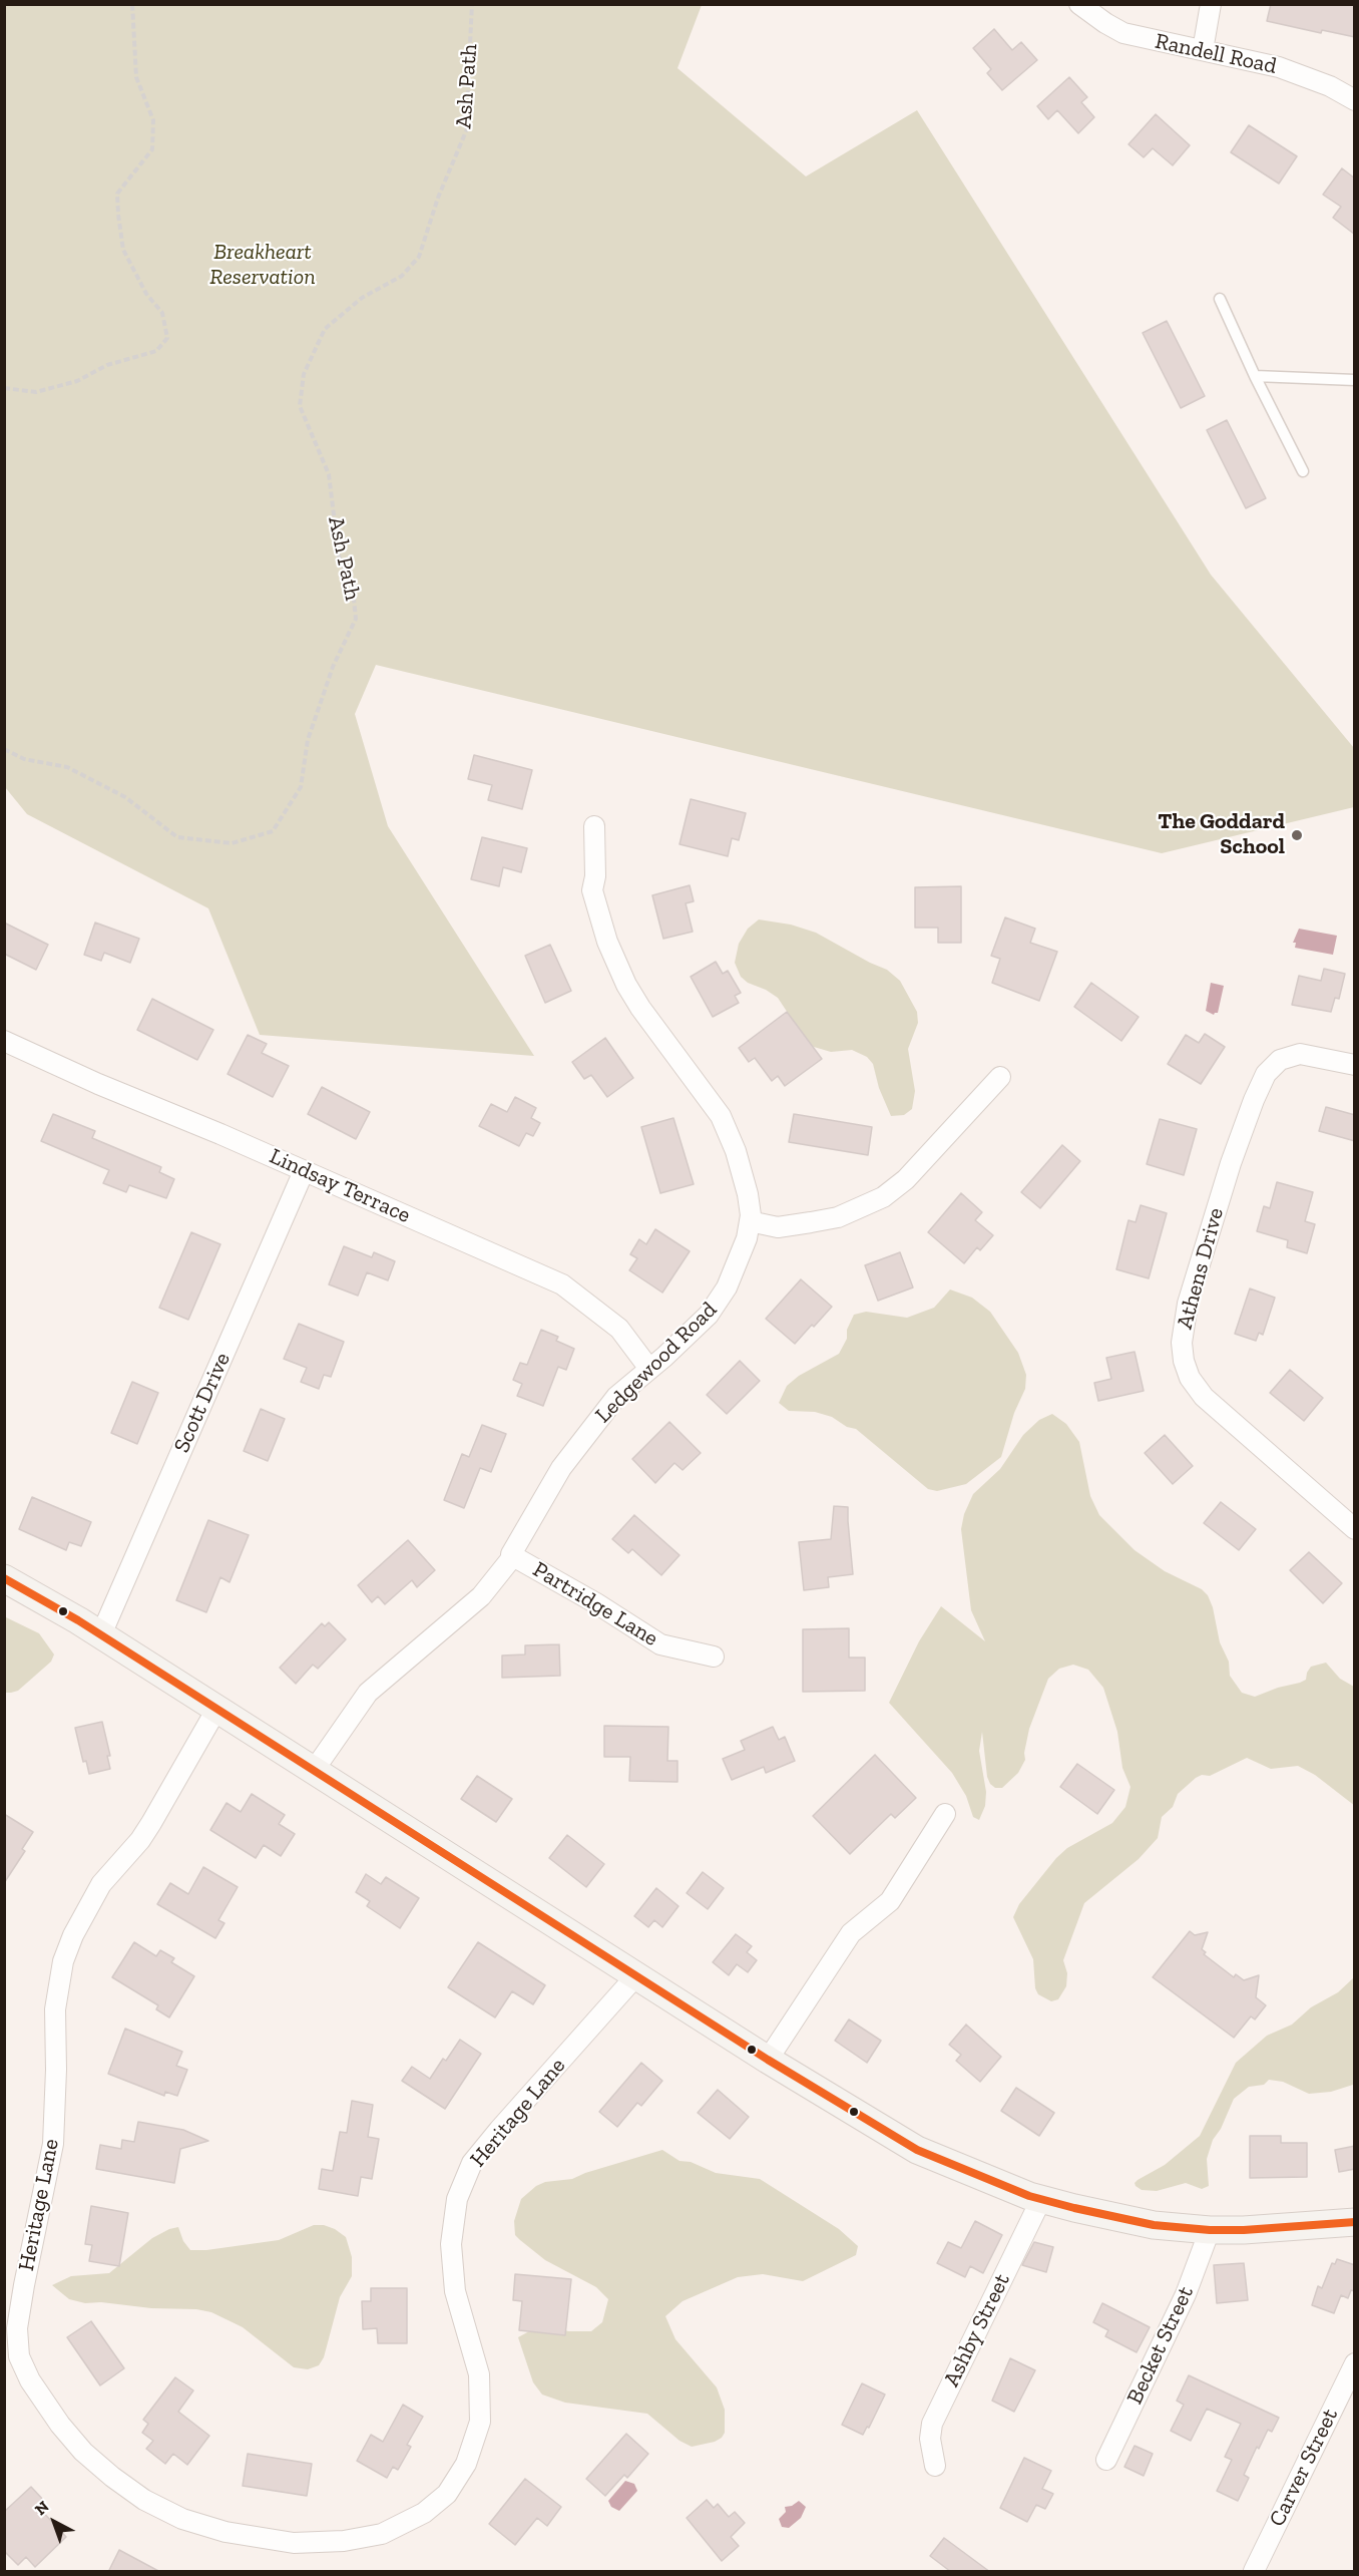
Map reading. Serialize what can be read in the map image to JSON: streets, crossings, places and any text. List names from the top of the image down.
{
  "streets": {
    "street": [
      "Randell Road",
      "Lindsay Terrace",
      "Athens Drive",
      "Ledgewood Road",
      "Scott Drive",
      "Partridge Lane",
      "Heritage Lane",
      "Ashby Street",
      "Becket Street",
      "Carver Street"
    ],
    "path": ["Ash Path"]
  },
  "crossings": [
    ["Lindsay Terrace", "Ledgewood Road"],
    ["Lindsay Terrace", "Scott Drive"],
    ["Ledgewood Road", "Partridge Lane"]
  ],
  "parks": ["Breakheart Reservation"],
  "places": ["The Goddard School"],
  "north": "top left"
}
